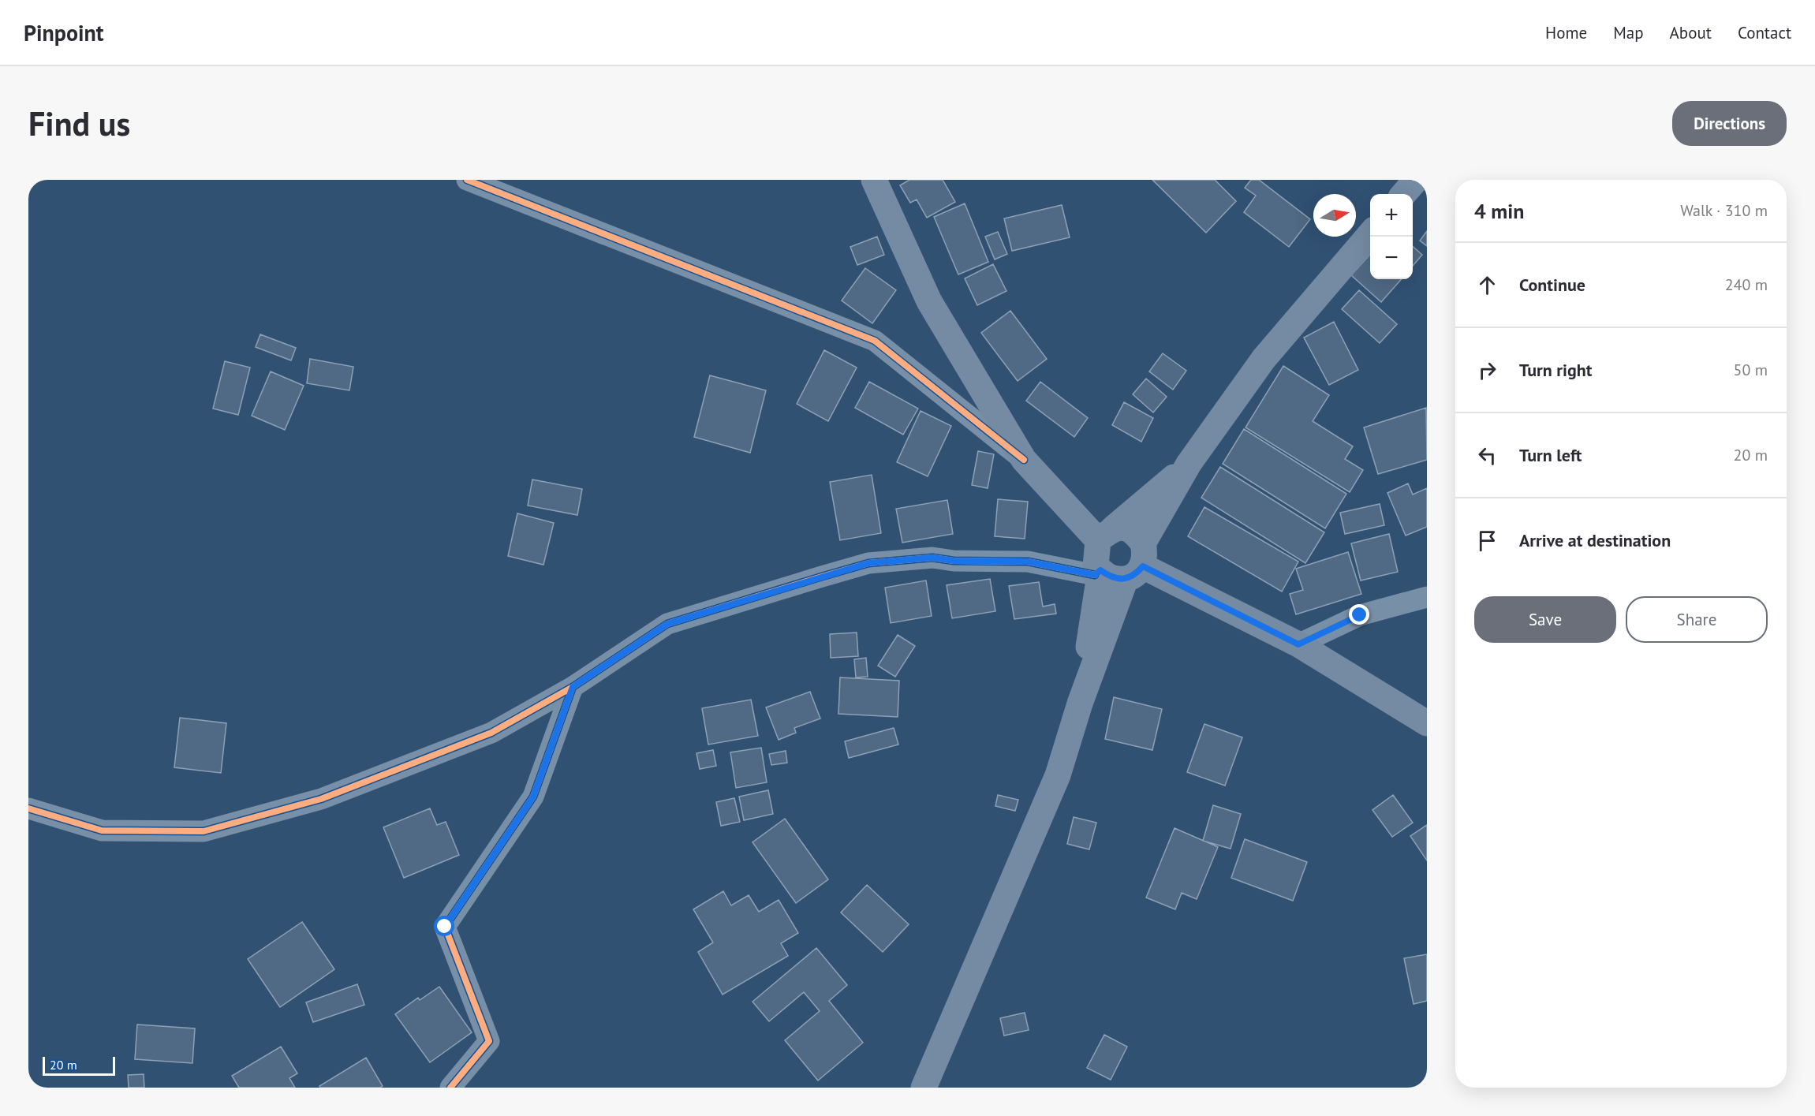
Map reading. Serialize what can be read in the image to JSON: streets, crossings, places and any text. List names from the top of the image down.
{
  "scale_bar": "20 m",
  "north": "right",
  "page": {
    "header": "Pinpoint",
    "nav": [
      "Home",
      "Map",
      "About",
      "Contact"
    ],
    "buttons": [
      "Directions",
      ["Save", "Share"]
    ],
    "title": "Find us",
    "heading": ["4 min", "Walk · 310 m"],
    "map_buttons": ["+", "−"],
    "list": [
      ["Continue", "240 m"],
      ["Turn right", "50 m"],
      ["Turn left", "20 m"],
      "Arrive at destination"
    ],
    "scale": "20 m"
  }
}
